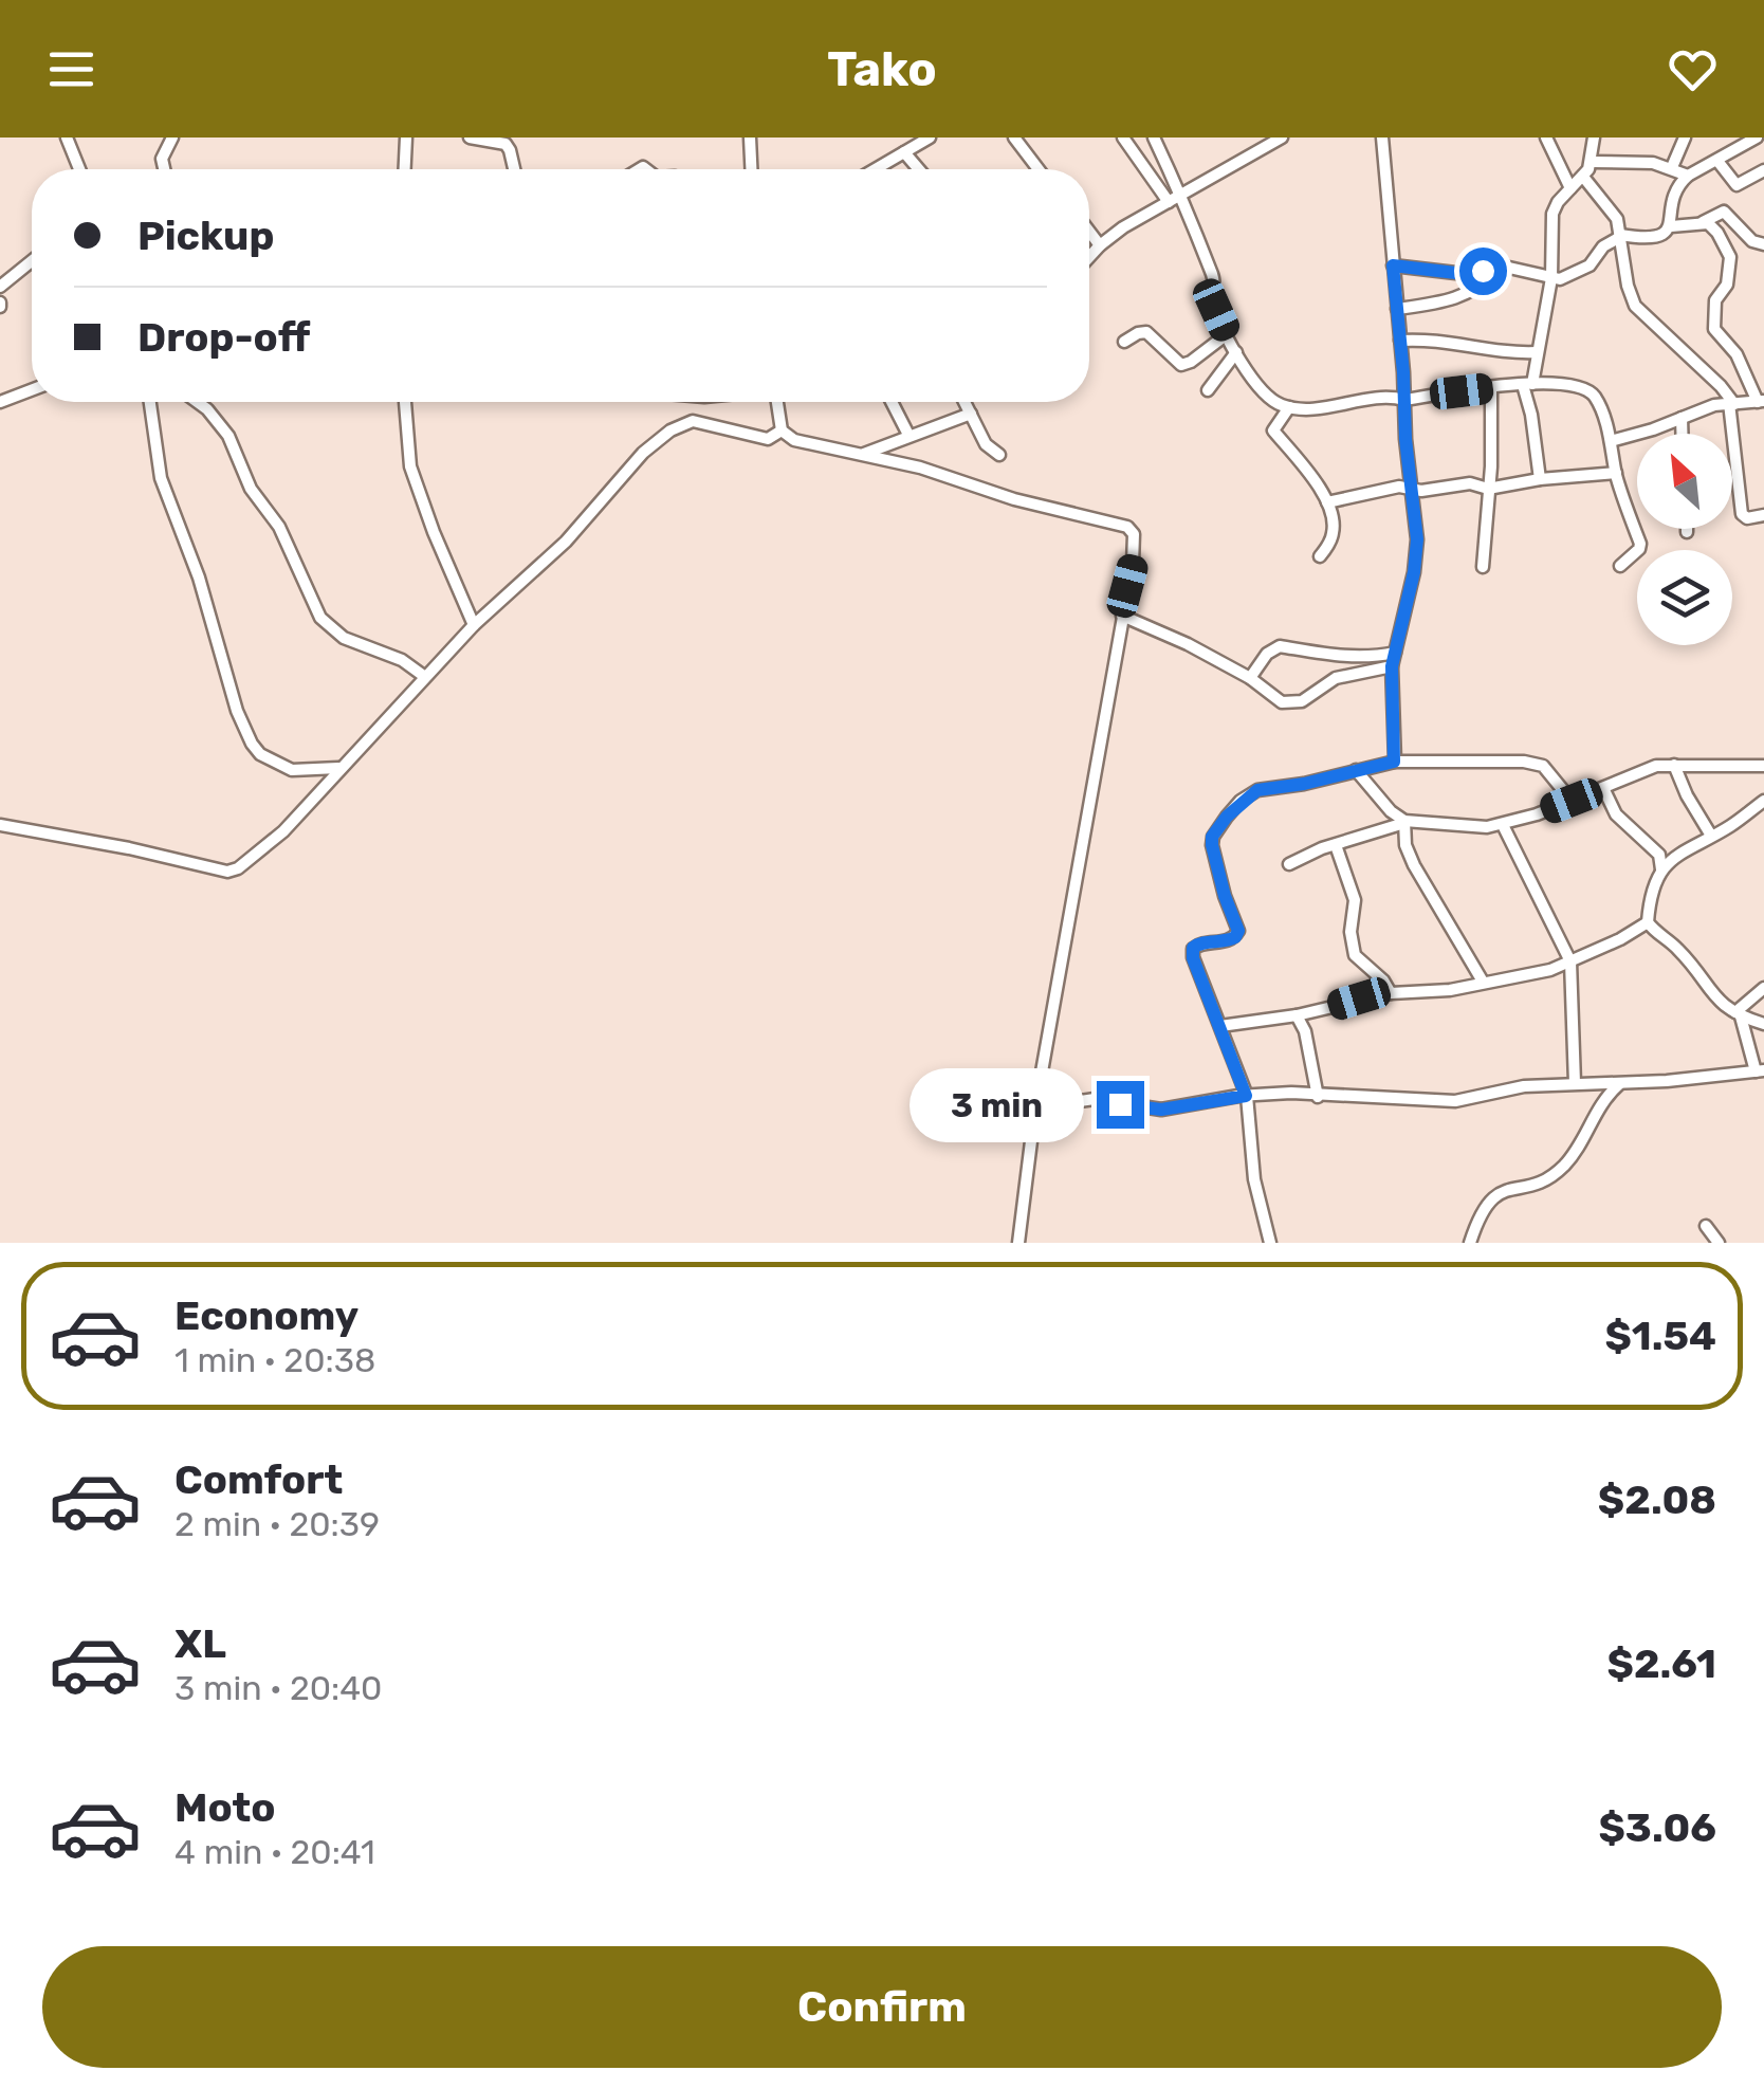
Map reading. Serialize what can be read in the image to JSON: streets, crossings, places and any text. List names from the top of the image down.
{
  "north": "top left",
  "page": {
    "header": "Tako",
    "banner": ["Pickup", "Drop-off"],
    "bubble": "3 min",
    "list": [
      {
        "name": "Economy",
        "note": "1 min · 20:38",
        "value": "$1.54"
      },
      {
        "name": "Comfort",
        "note": "2 min · 20:39",
        "value": "$2.08"
      },
      {
        "name": "XL",
        "note": "3 min · 20:40",
        "value": "$2.61"
      },
      {
        "name": "Moto",
        "note": "4 min · 20:41",
        "value": "$3.06"
      }
    ],
    "buttons": "Confirm"
  }
}
